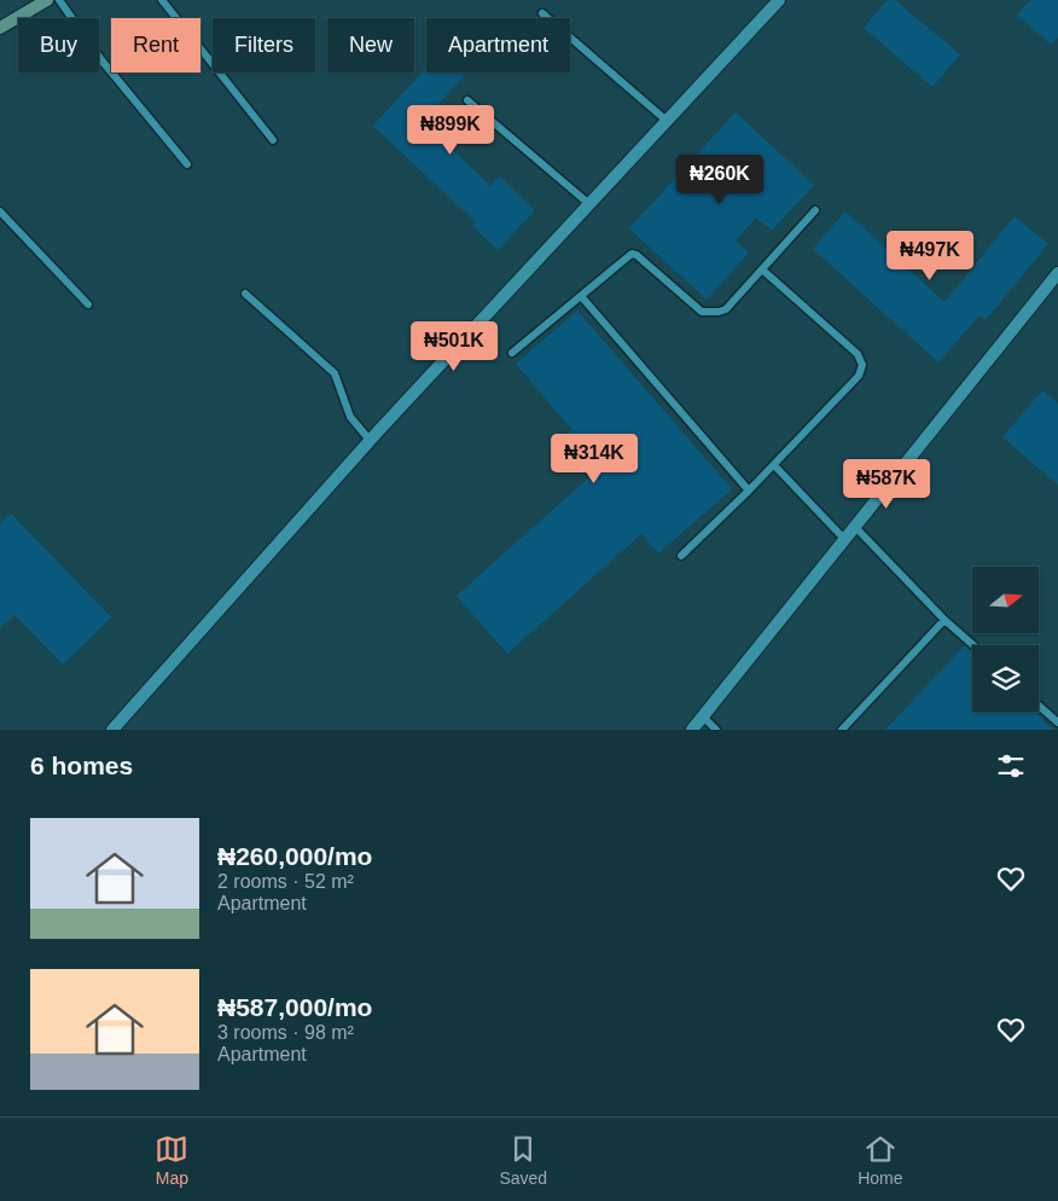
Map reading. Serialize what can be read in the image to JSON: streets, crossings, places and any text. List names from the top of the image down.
{
  "north": "right",
  "page": {
    "chip": [
      "Buy",
      "Rent",
      "Filters",
      "New",
      "Apartment"
    ],
    "price": [
      "₦899K",
      "₦260K",
      "₦497K",
      "₦501K",
      "₦314K",
      "₦587K"
    ],
    "heading": "6 homes",
    "list": [
      {
        "name": "₦260,000/mo",
        "note": "2 rooms · 52 m² · Apartment"
      },
      {
        "name": "₦587,000/mo",
        "note": "3 rooms · 98 m² · Apartment"
      }
    ],
    "tabs": ["Map", "Saved", "Home"]
  }
}
